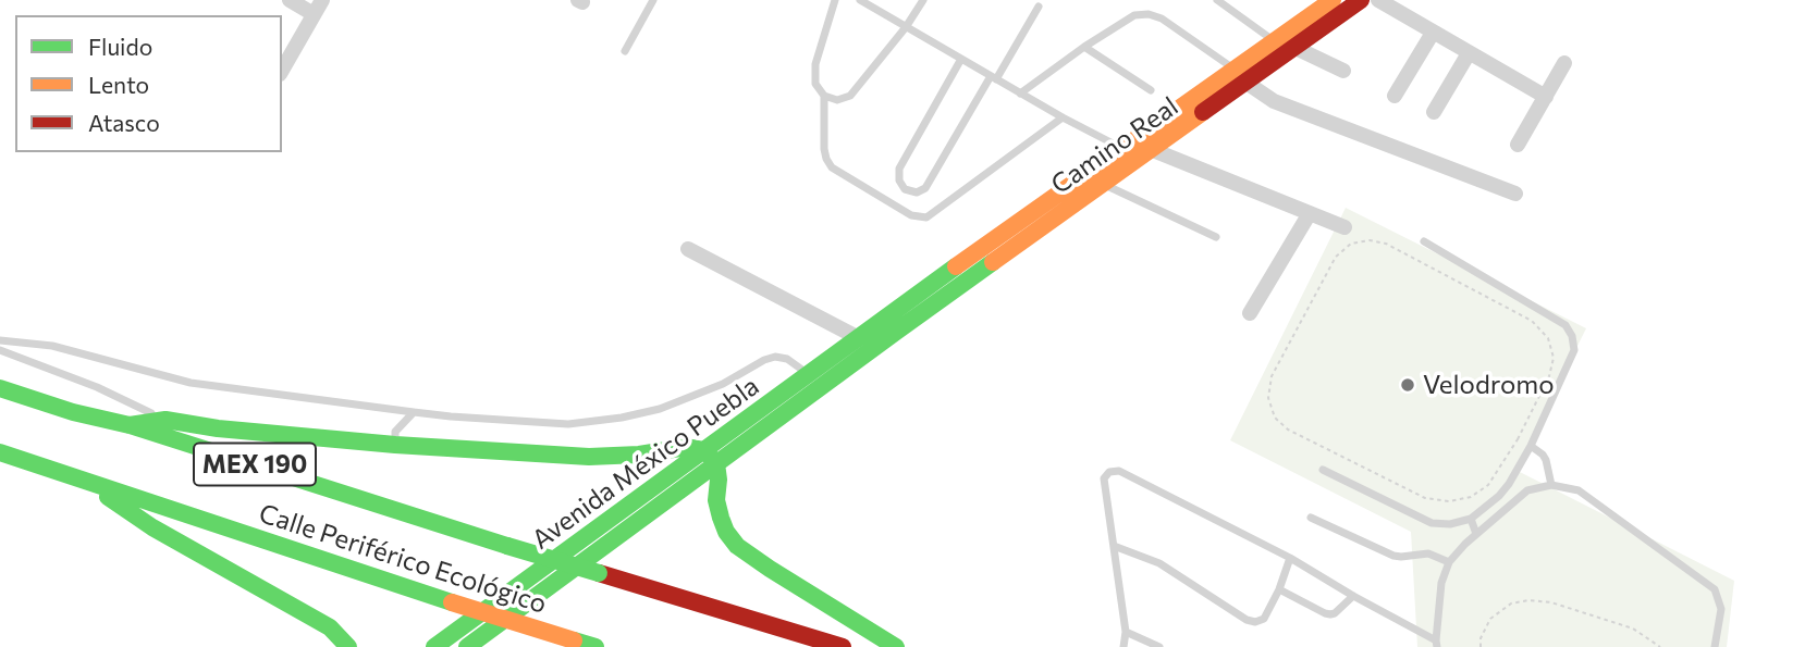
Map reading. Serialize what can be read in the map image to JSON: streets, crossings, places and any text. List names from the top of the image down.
{
  "streets": {
    "main road": [
      "Camino Real",
      "Avenida México Puebla",
      "MEX 190",
      "Calle Periférico Ecológico"
    ]
  },
  "crossings": [
    ["Camino Real", "Avenida México Puebla"]
  ],
  "places": ["Velodromo"],
  "legend": ["Fluido", "Lento", "Atasco"]
}
